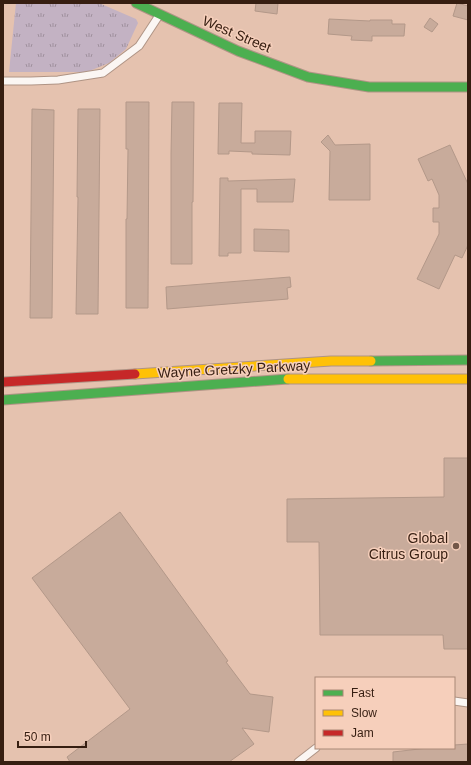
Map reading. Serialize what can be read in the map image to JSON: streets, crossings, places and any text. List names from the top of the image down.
{
  "streets": {
    "main road": ["West Street", "Wayne Gretzky Parkway"]
  },
  "places": ["Global Citrus Group"],
  "legend": ["Fast", "Slow", "Jam"],
  "scale_bar": "50 m"
}
